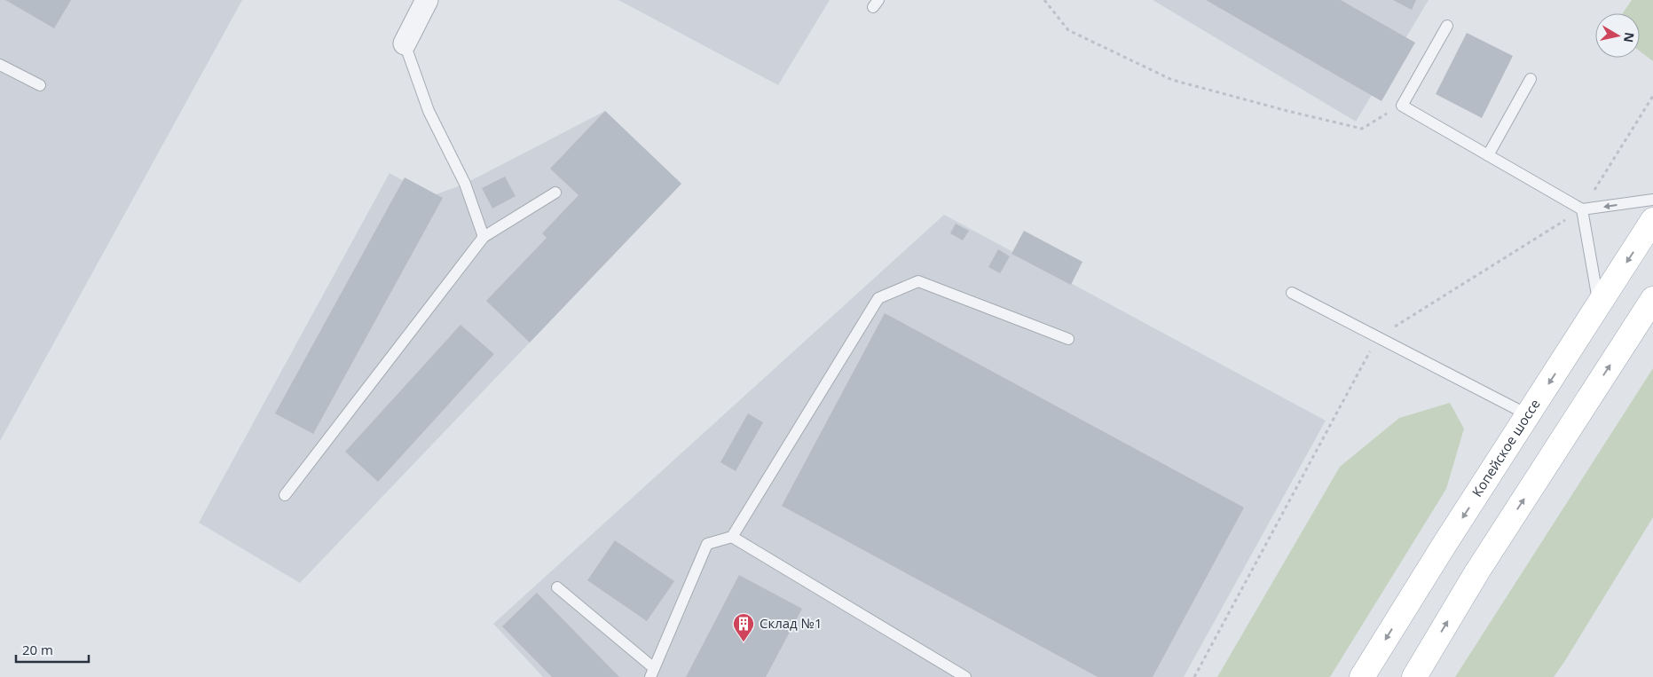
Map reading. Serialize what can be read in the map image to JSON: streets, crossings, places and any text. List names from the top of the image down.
{
  "streets": {
    "main road": ["Копейское шоссе"]
  },
  "places": {
    "building": ["Склад №1"]
  },
  "scale_bar": "20 m",
  "north": "right"
}
